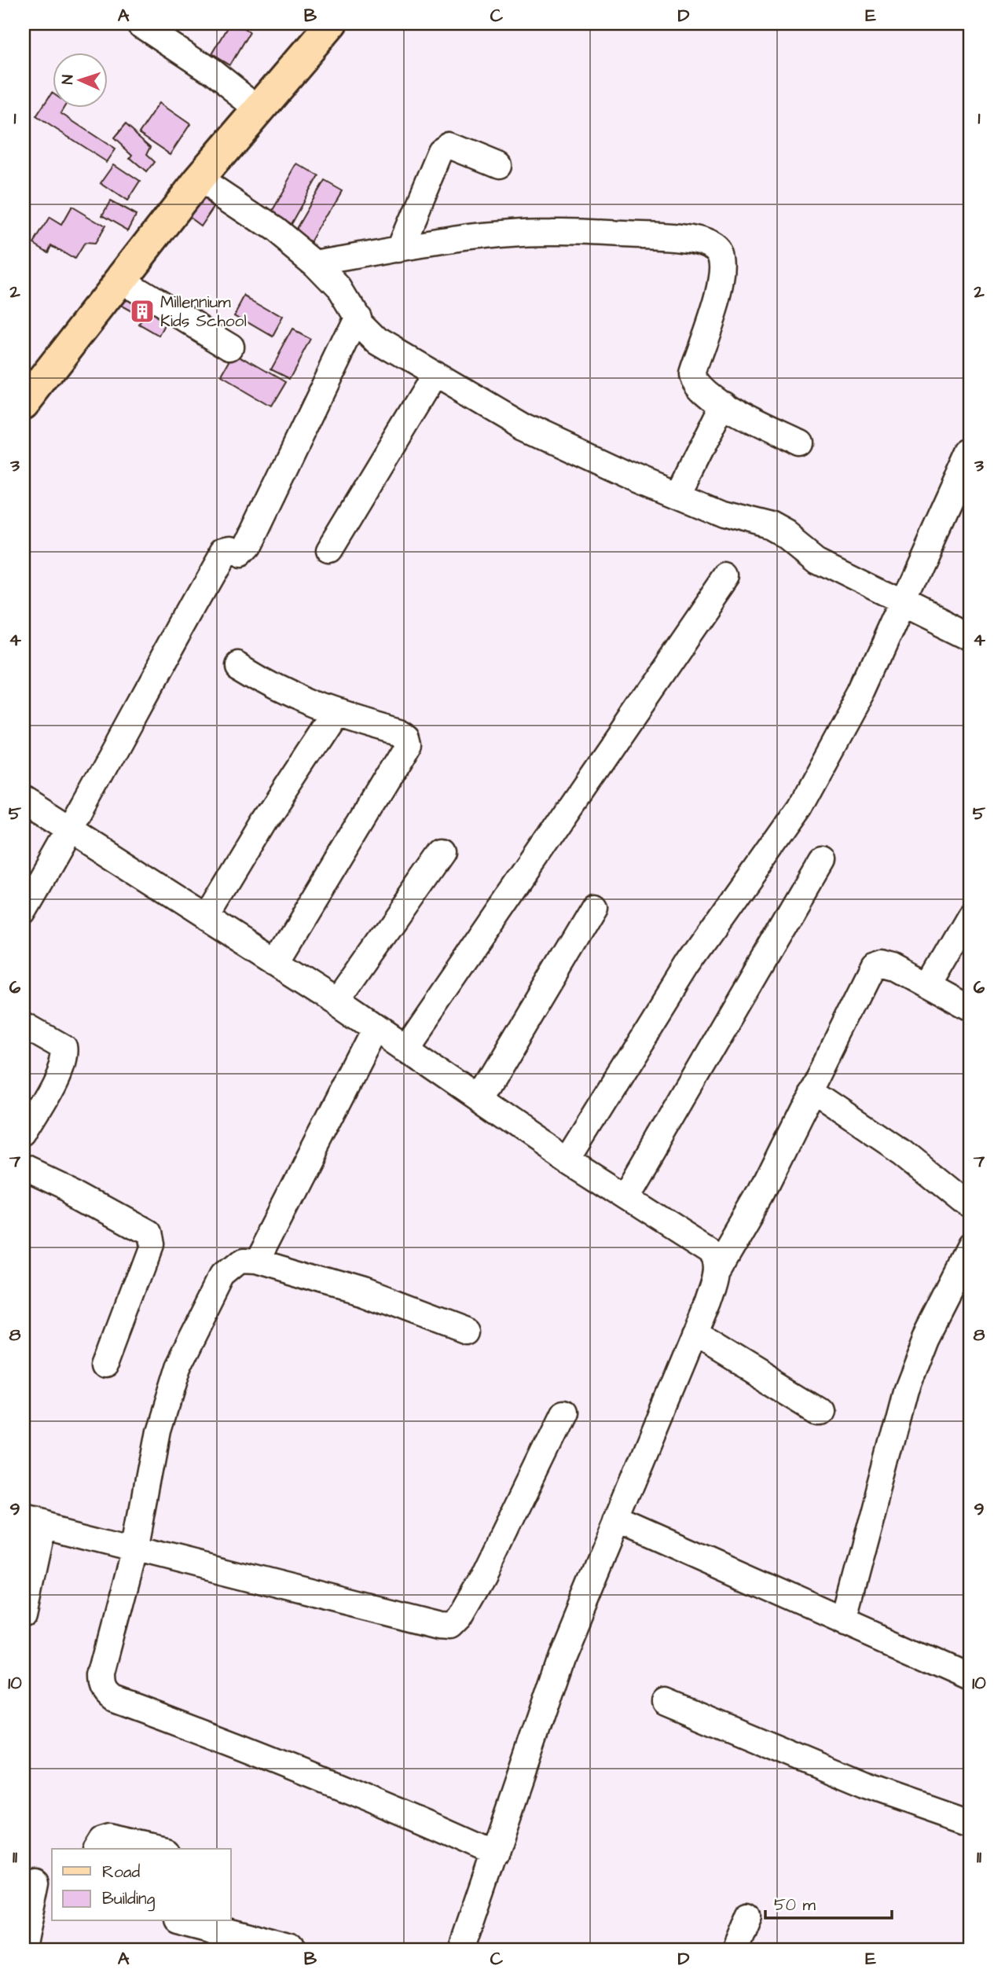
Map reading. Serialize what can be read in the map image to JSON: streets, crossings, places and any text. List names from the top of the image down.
{
  "places": {
    "building": ["Millennium Kids School"]
  },
  "legend": ["Road", "Building"],
  "scale_bar": "50 m",
  "north": "left",
  "grid": {
    "columns": [
      "A",
      "B",
      "C",
      "D",
      "E"
    ],
    "rows": [
      "1",
      "2",
      "3",
      "4",
      "5",
      "6",
      "7",
      "8",
      "9",
      "10",
      "11"
    ]
  }
}
